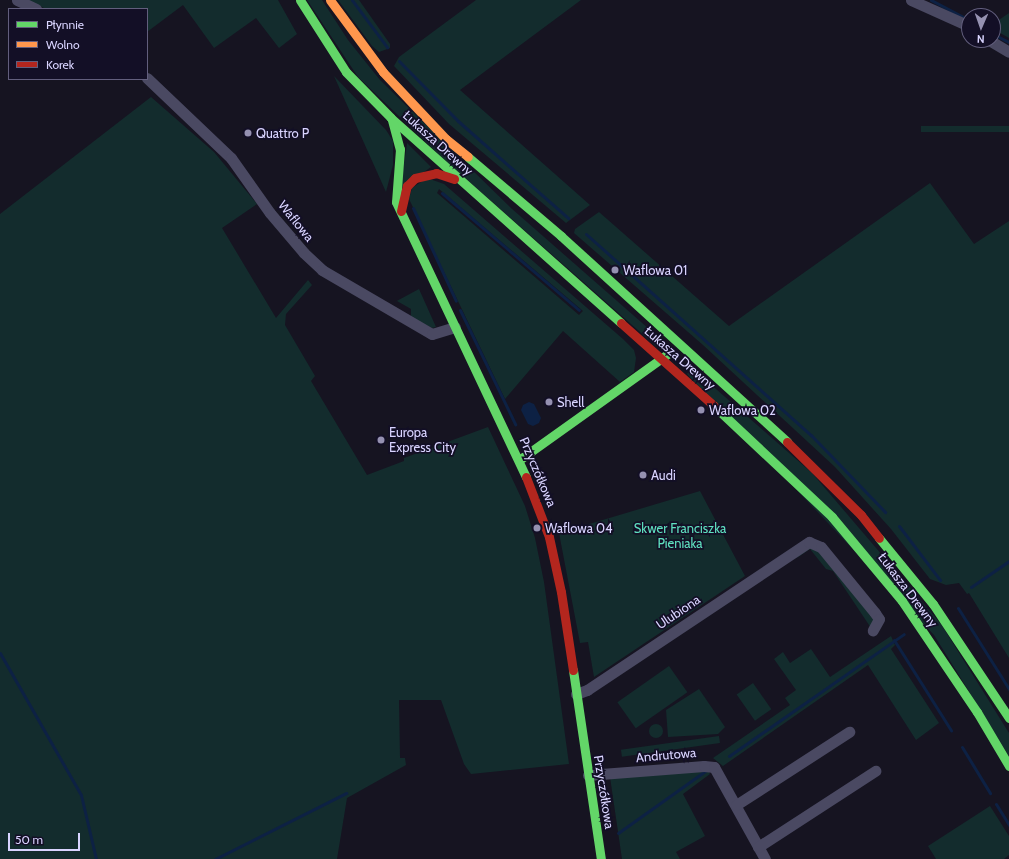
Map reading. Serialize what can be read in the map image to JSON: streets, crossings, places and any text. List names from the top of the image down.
{
  "streets": {
    "main road": ["Łukasza Drewny", "Przyczółkowa"],
    "street": ["Waflowa", "Ulubiona", "Andrutowa"]
  },
  "crossings": [
    ["Łukasza Drewny", "Przyczółkowa"],
    ["Waflowa", "Przyczółkowa"],
    ["Przyczółkowa", "Ulubiona"],
    ["Przyczółkowa", "Andrutowa"]
  ],
  "parks": ["Skwer Franciszka Pieniaka"],
  "places": [
    "Quattro P",
    "Waflowa 01",
    "Shell",
    "Waflowa 02",
    "Europa Express City",
    "Audi",
    "Waflowa 04"
  ],
  "legend": ["Płynnie", "Wolno", "Korek"],
  "scale_bar": "50 m",
  "north": "bottom"
}
